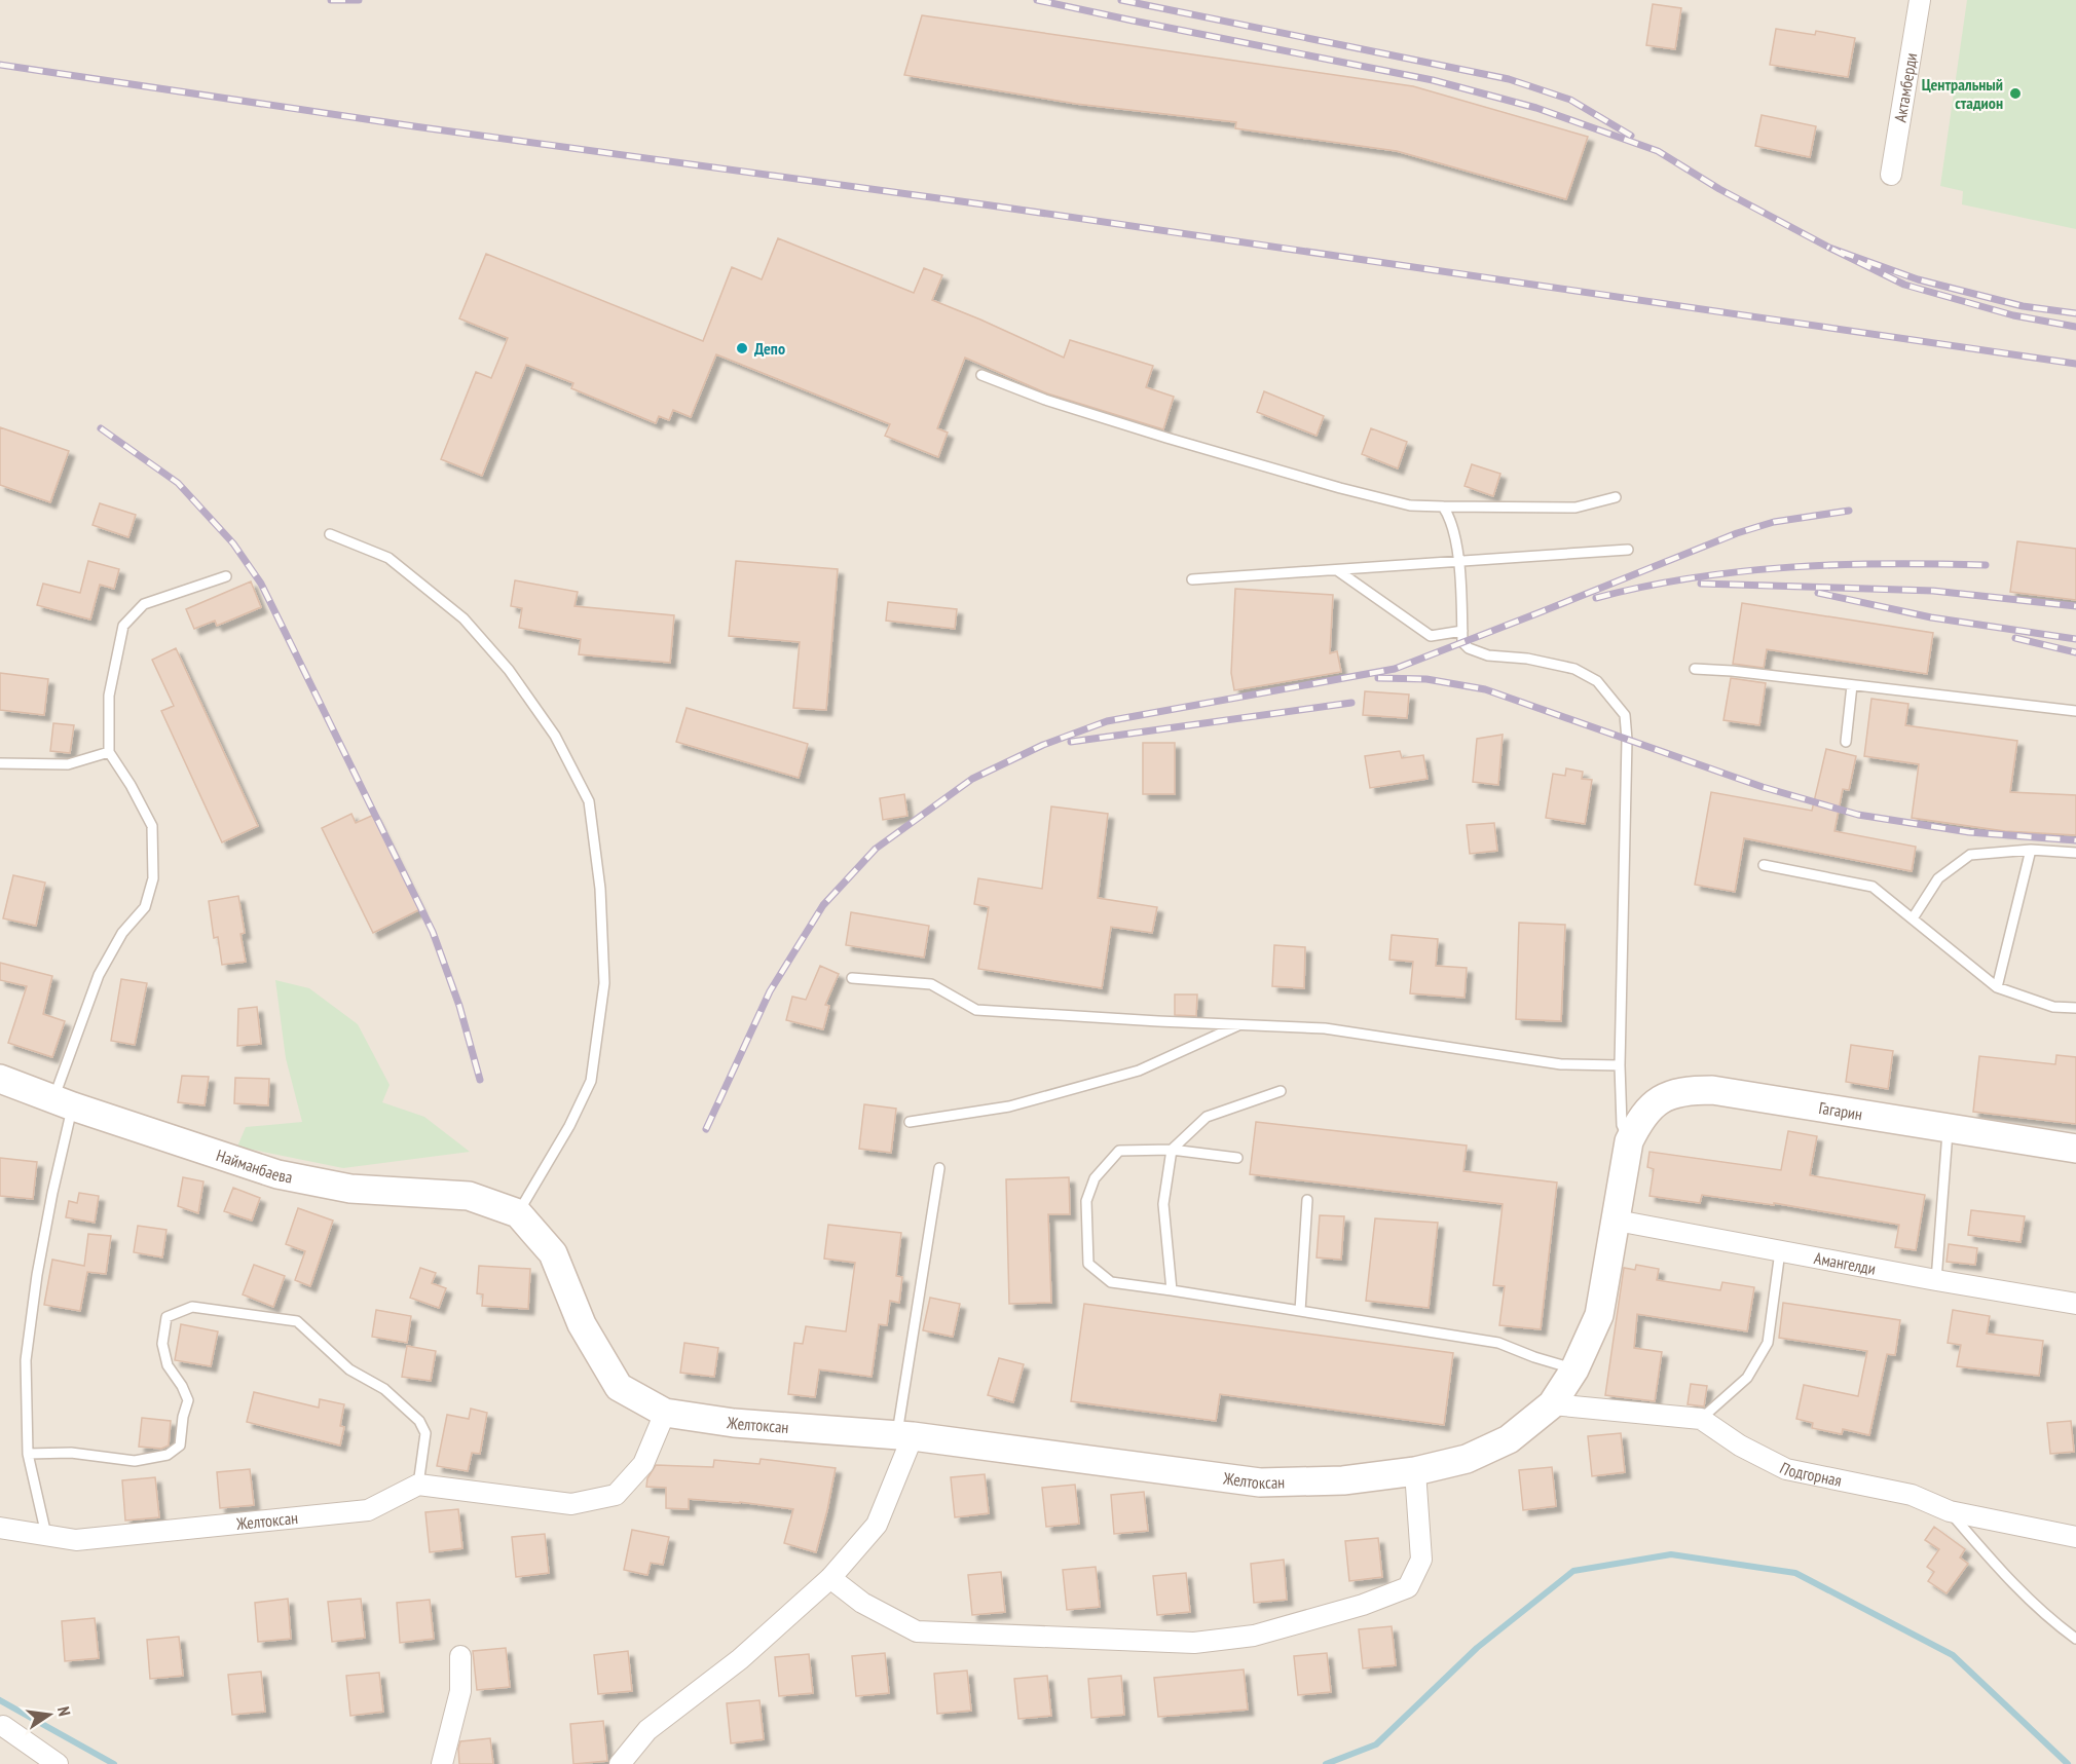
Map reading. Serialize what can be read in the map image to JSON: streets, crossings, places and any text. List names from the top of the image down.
{
  "streets": {
    "main road": ["Гагарин", "Найманбаева", "Желтоксан"],
    "street": ["Актамберди", "Амангелди", "Подгорная"]
  },
  "crossings": [
    ["Гагарин", "Желтоксан"],
    ["Найманбаева", "Желтоксан"],
    ["Амангелди", "Желтоксан"],
    ["Желтоксан", "Подгорная"]
  ],
  "places": ["Центральный стадион", "Депо"],
  "north": "right"
}
